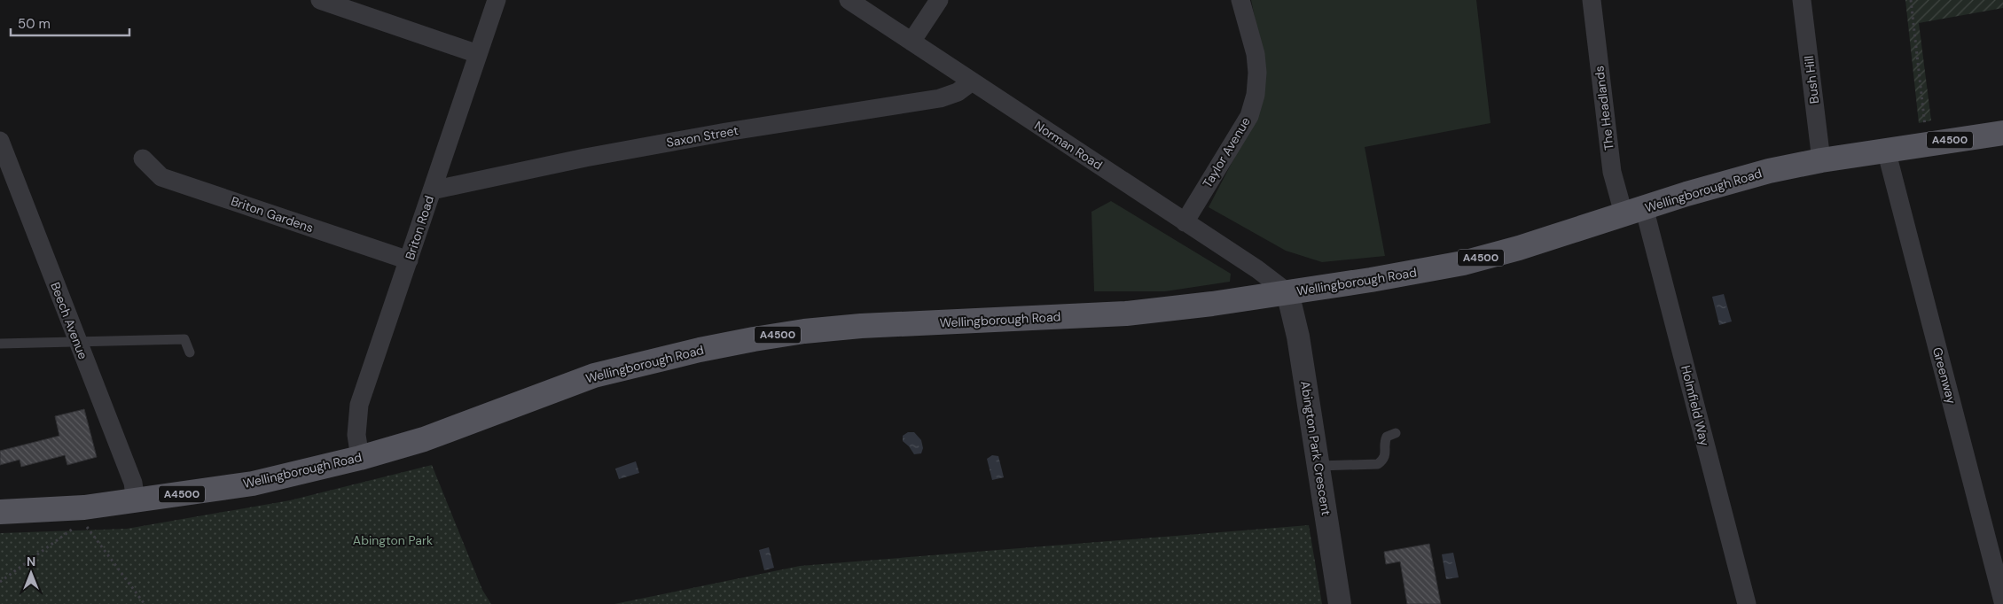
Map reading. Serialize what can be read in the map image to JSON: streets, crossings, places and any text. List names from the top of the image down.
{
  "streets": {
    "main road": ["A4500", "Wellingborough Road"],
    "street": [
      "Bush Hill",
      "The Headlands",
      "Saxon Street",
      "Norman Road",
      "Taylor Avenue",
      "Briton Gardens",
      "Briton Road",
      "Beech Avenue",
      "Greenway",
      "Holmfield Way",
      "Abington Park Crescent"
    ]
  },
  "crossings": [
    ["Bush Hill", "Wellingborough Road"],
    ["The Headlands", "Wellingborough Road"],
    ["The Headlands", "Holmfield Way"],
    ["Saxon Street", "Norman Road"],
    ["Saxon Street", "Briton Road"],
    ["Norman Road", "Taylor Avenue"],
    ["Norman Road", "Wellingborough Road"],
    ["Norman Road", "Abington Park Crescent"],
    ["Wellingborough Road", "Briton Road"],
    ["Wellingborough Road", "Beech Avenue"],
    ["Wellingborough Road", "Greenway"],
    ["Wellingborough Road", "Holmfield Way"],
    ["Wellingborough Road", "Abington Park Crescent"],
    ["Briton Gardens", "Briton Road"]
  ],
  "parks": ["Abington Park"],
  "scale_bar": "50 m",
  "north": "top"
}
